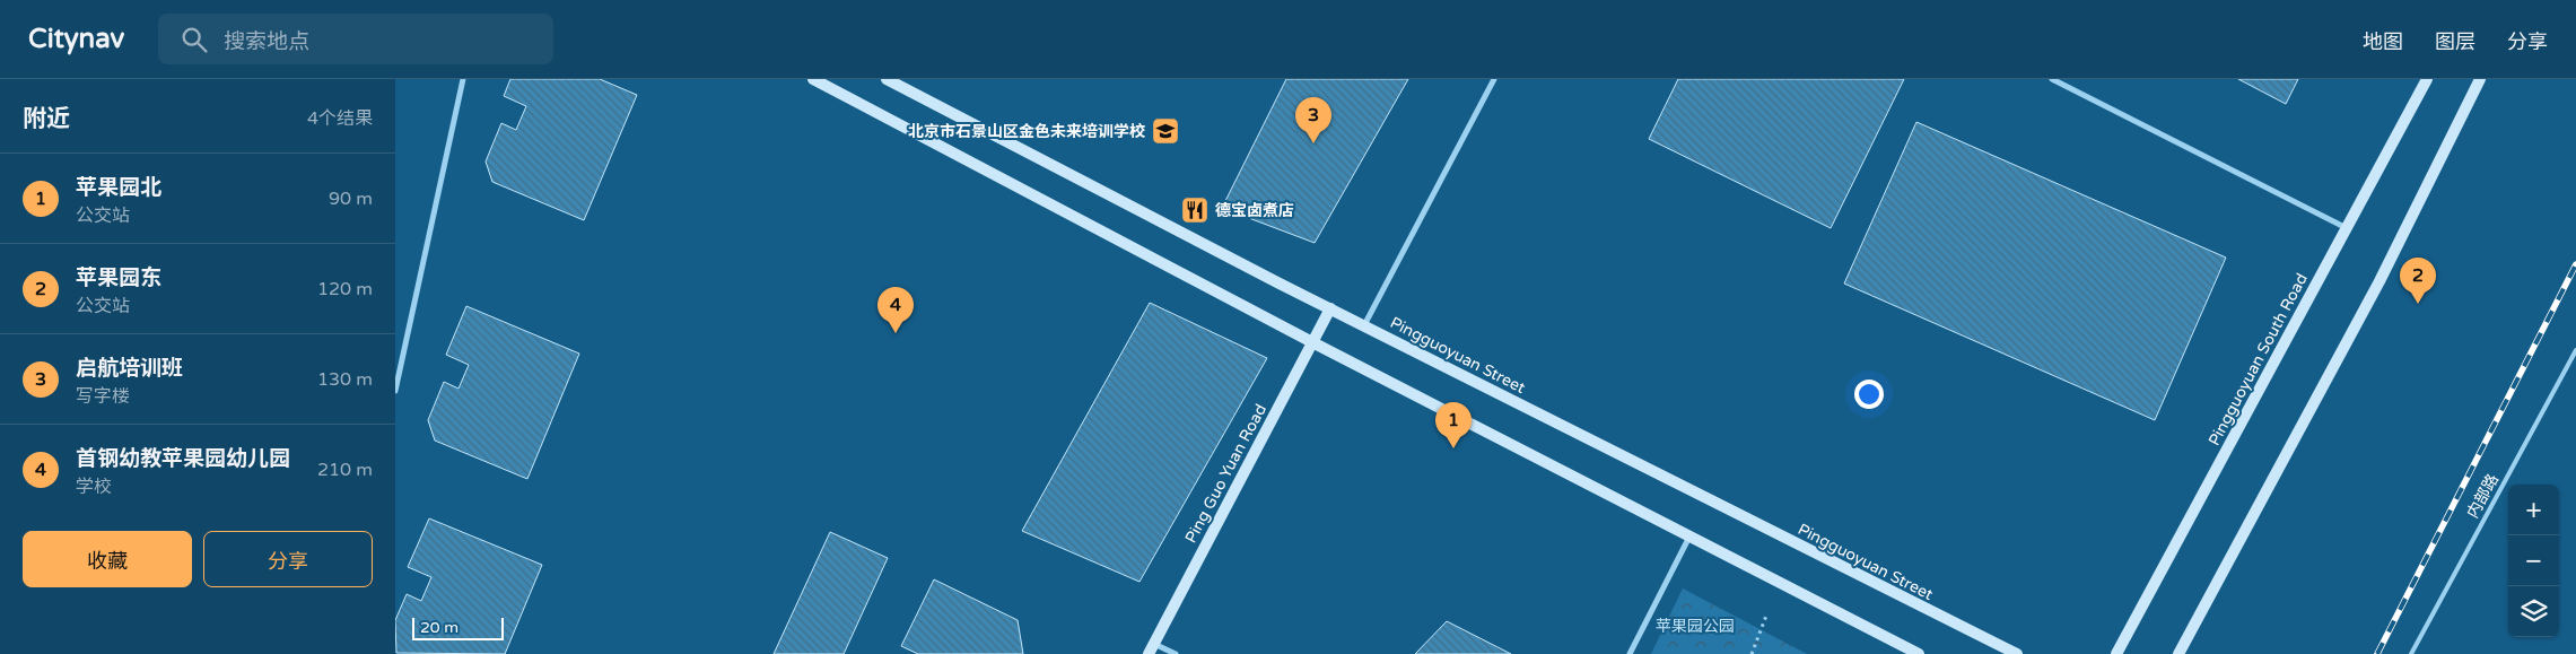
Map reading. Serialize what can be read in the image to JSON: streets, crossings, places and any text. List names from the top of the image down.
{
  "streets": {
    "main road": ["Pingguoyuan Street", "Pingguoyuan South Road", "Ping Guo Yuan Road"],
    "lane": ["内部路"]
  },
  "crossings": [
    ["Pingguoyuan Street", "Ping Guo Yuan Road"]
  ],
  "parks": ["苹果园公园"],
  "places": {
    "school or university": ["北京市石景山区金色未来培训学校"],
    "restaurant": ["德宝卤煮店"]
  },
  "scale_bar": "20 m",
  "page": {
    "header": "Citynav",
    "search": "搜索地点",
    "nav": ["地图", "图层", "分享"],
    "heading": ["附近", "4个结果"],
    "pins": [
      "3",
      "2",
      "4",
      "1"
    ],
    "list": [
      {
        "mark": "1",
        "name": "苹果园北",
        "note": "公交站",
        "value": "90 m"
      },
      {
        "mark": "2",
        "name": "苹果园东",
        "note": "公交站",
        "value": "120 m"
      },
      {
        "mark": "3",
        "name": "启航培训班",
        "note": "写字楼",
        "value": "130 m"
      },
      {
        "mark": "4",
        "name": "首钢幼教苹果园幼儿园",
        "note": "学校",
        "value": "210 m"
      }
    ],
    "map_buttons": ["+", "−"],
    "buttons": ["收藏", "分享"],
    "scale": "20 m"
  }
}
